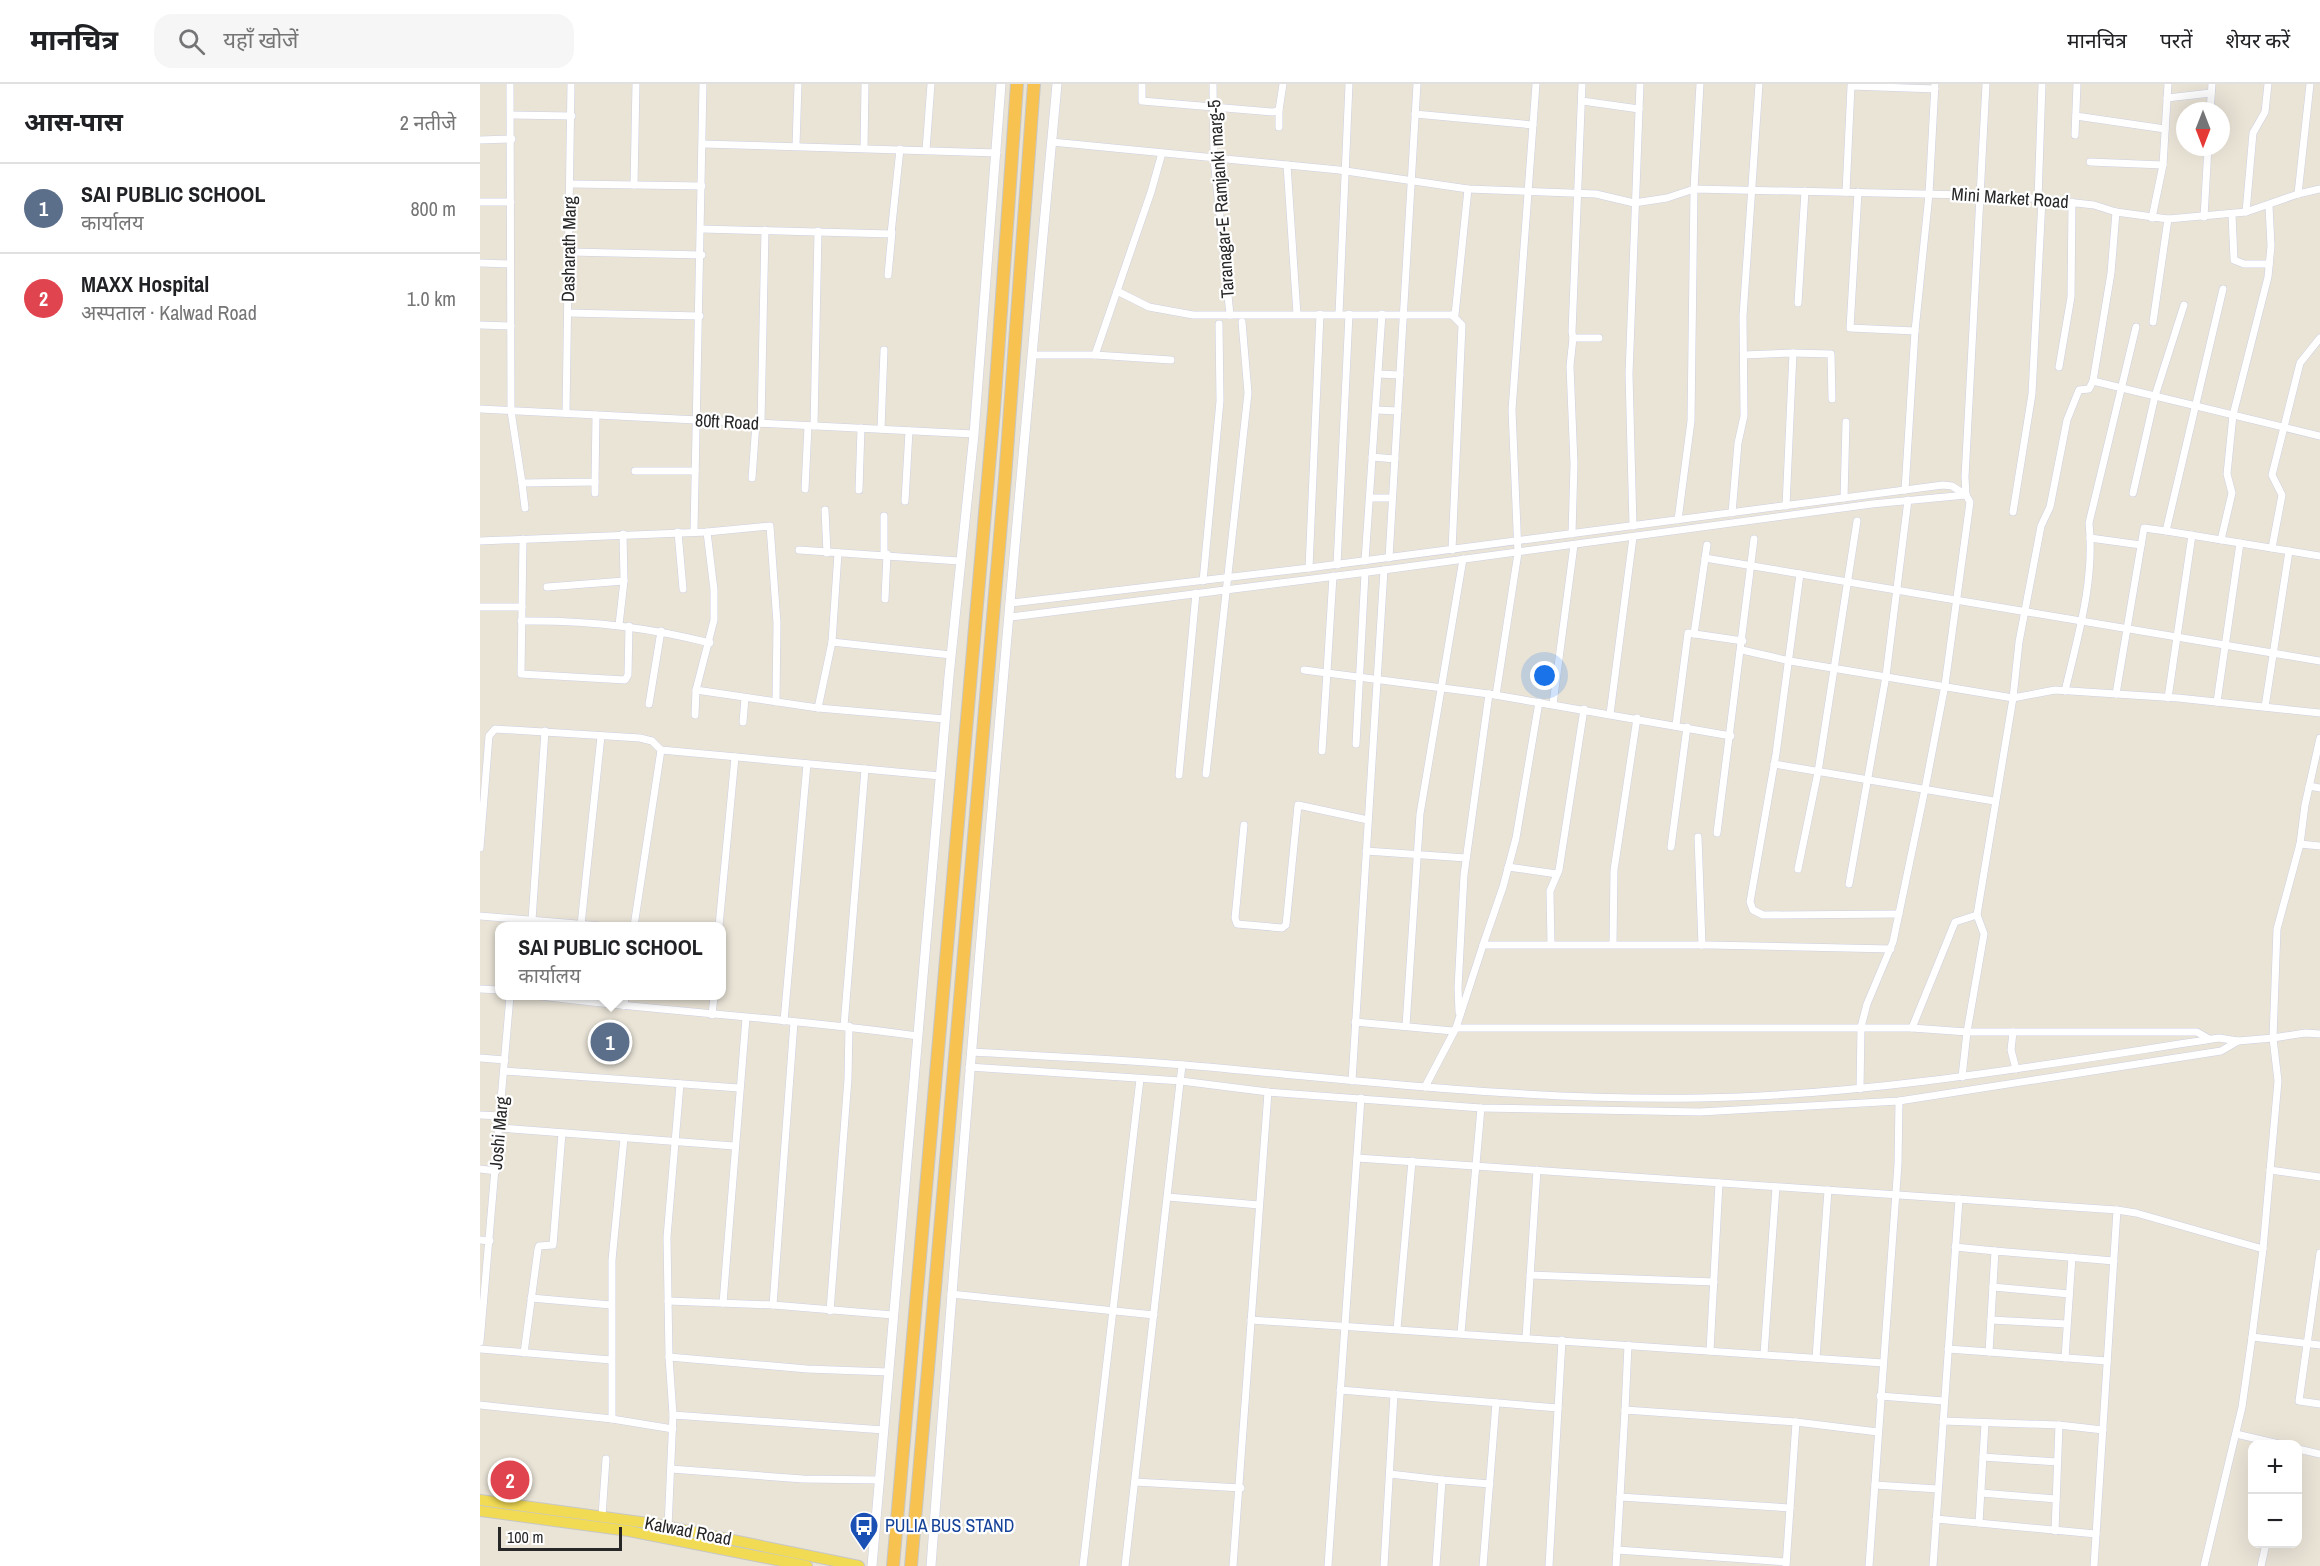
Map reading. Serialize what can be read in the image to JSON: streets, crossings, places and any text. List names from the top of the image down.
{
  "streets": {
    "main road": ["Kalwad Road"],
    "street": [
      "Mini Market Road",
      "Taranagar-E Ramjanki marg-5",
      "Dasharath Marg",
      "80ft Road",
      "Joshi Marg"
    ]
  },
  "crossings": [
    ["Dasharath Marg", "80ft Road"]
  ],
  "places": {
    "bus stop": ["PULIA BUS STAND"]
  },
  "scale_bar": "100 m",
  "north": "bottom",
  "page": {
    "header": "मानचित्र",
    "search": "यहाँ खोजें",
    "nav": ["मानचित्र", "परतें", "शेयर करें"],
    "heading": ["आस-पास", "2 नतीजे"],
    "list": [
      {
        "mark": "1",
        "name": "SAI PUBLIC SCHOOL",
        "note": "कार्यालय",
        "value": "800 m"
      },
      {
        "mark": "2",
        "name": "MAXX Hospital",
        "note": "अस्पताल · Kalwad Road",
        "value": "1.0 km"
      }
    ],
    "popup": ["SAI PUBLIC SCHOOL", "कार्यालय"],
    "pins": ["1", "2"],
    "map_buttons": ["+", "−"],
    "scale": "100 m"
  }
}
